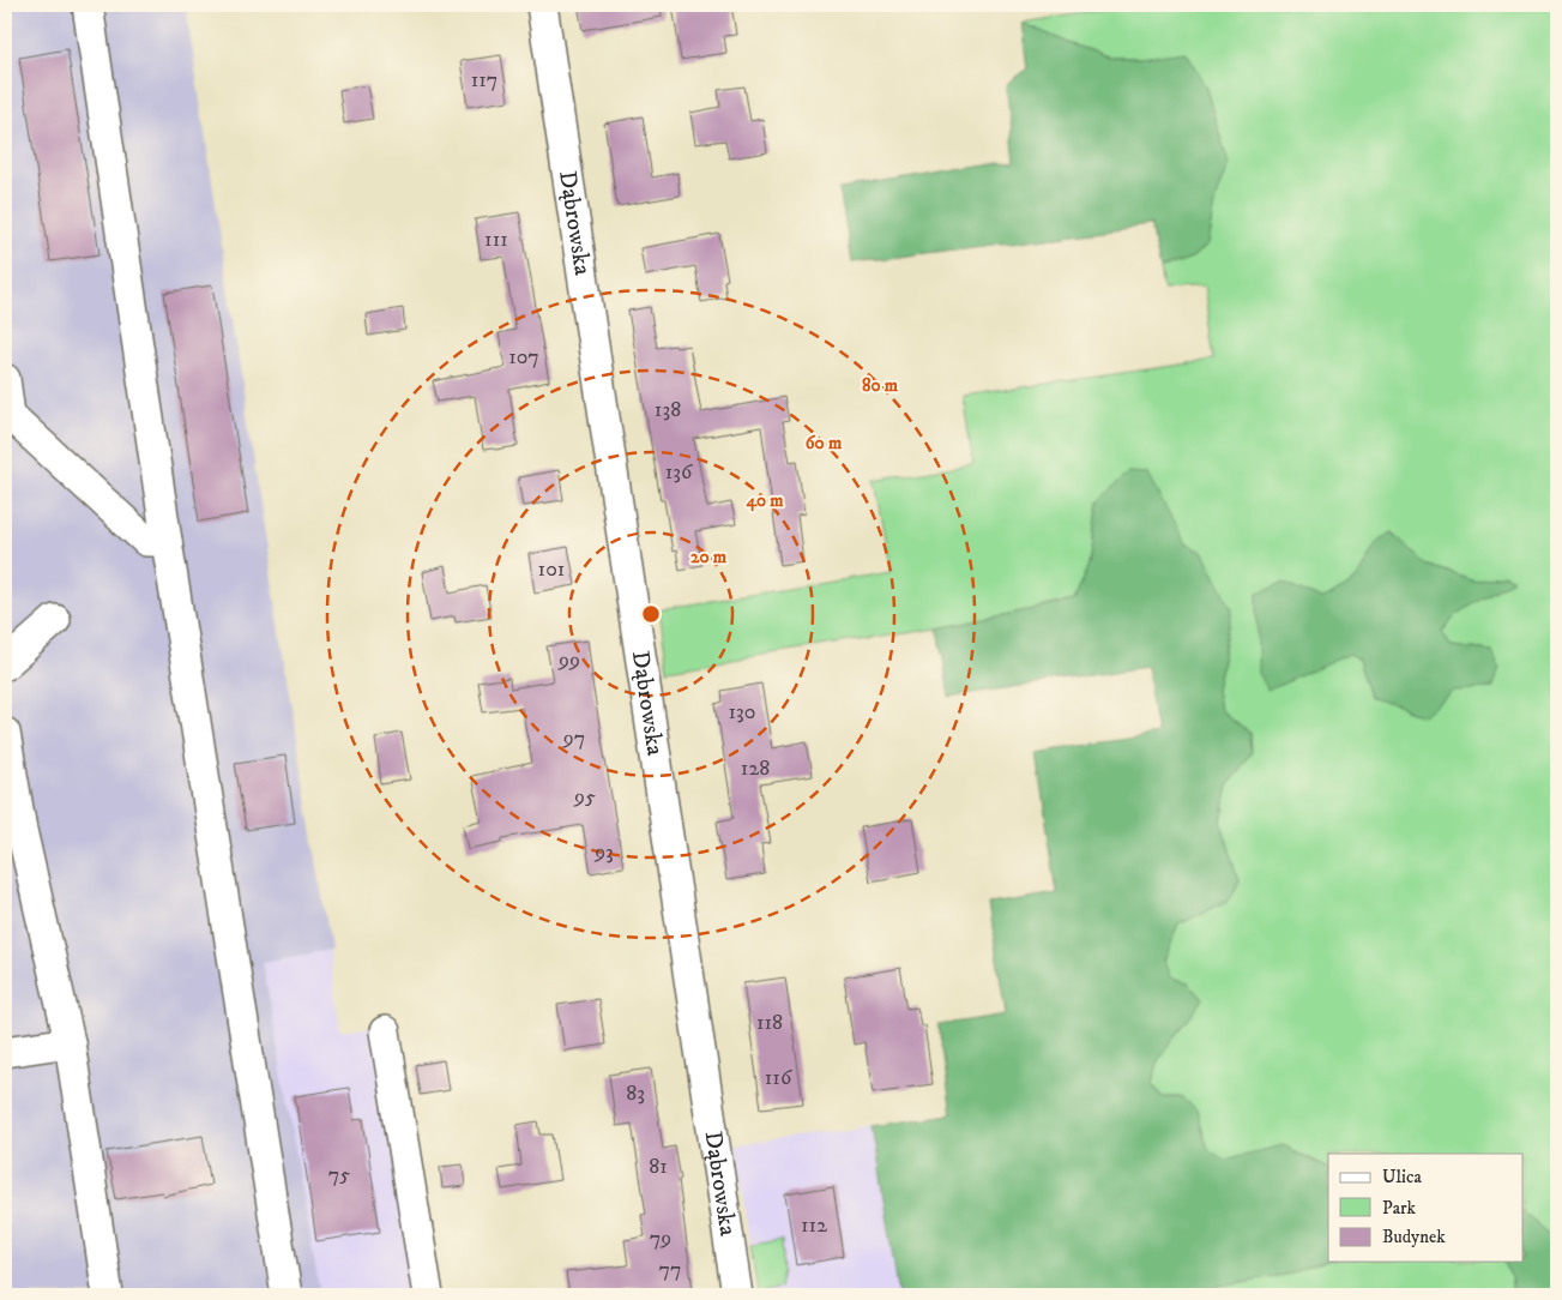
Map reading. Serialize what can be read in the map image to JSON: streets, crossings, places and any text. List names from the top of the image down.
{
  "streets": {
    "street": ["Dąbrowska"]
  },
  "house_numbers": [
    "117",
    "111",
    "107",
    "138",
    "136",
    "101",
    "99",
    "130",
    "97",
    "128",
    "95",
    "93",
    "118",
    "116",
    "83",
    "81",
    "75",
    "112",
    "79",
    "77"
  ],
  "legend": ["Ulica", "Park", "Budynek"],
  "rings": [
    "80 m",
    "60 m",
    "40 m",
    "20 m"
  ]
}
